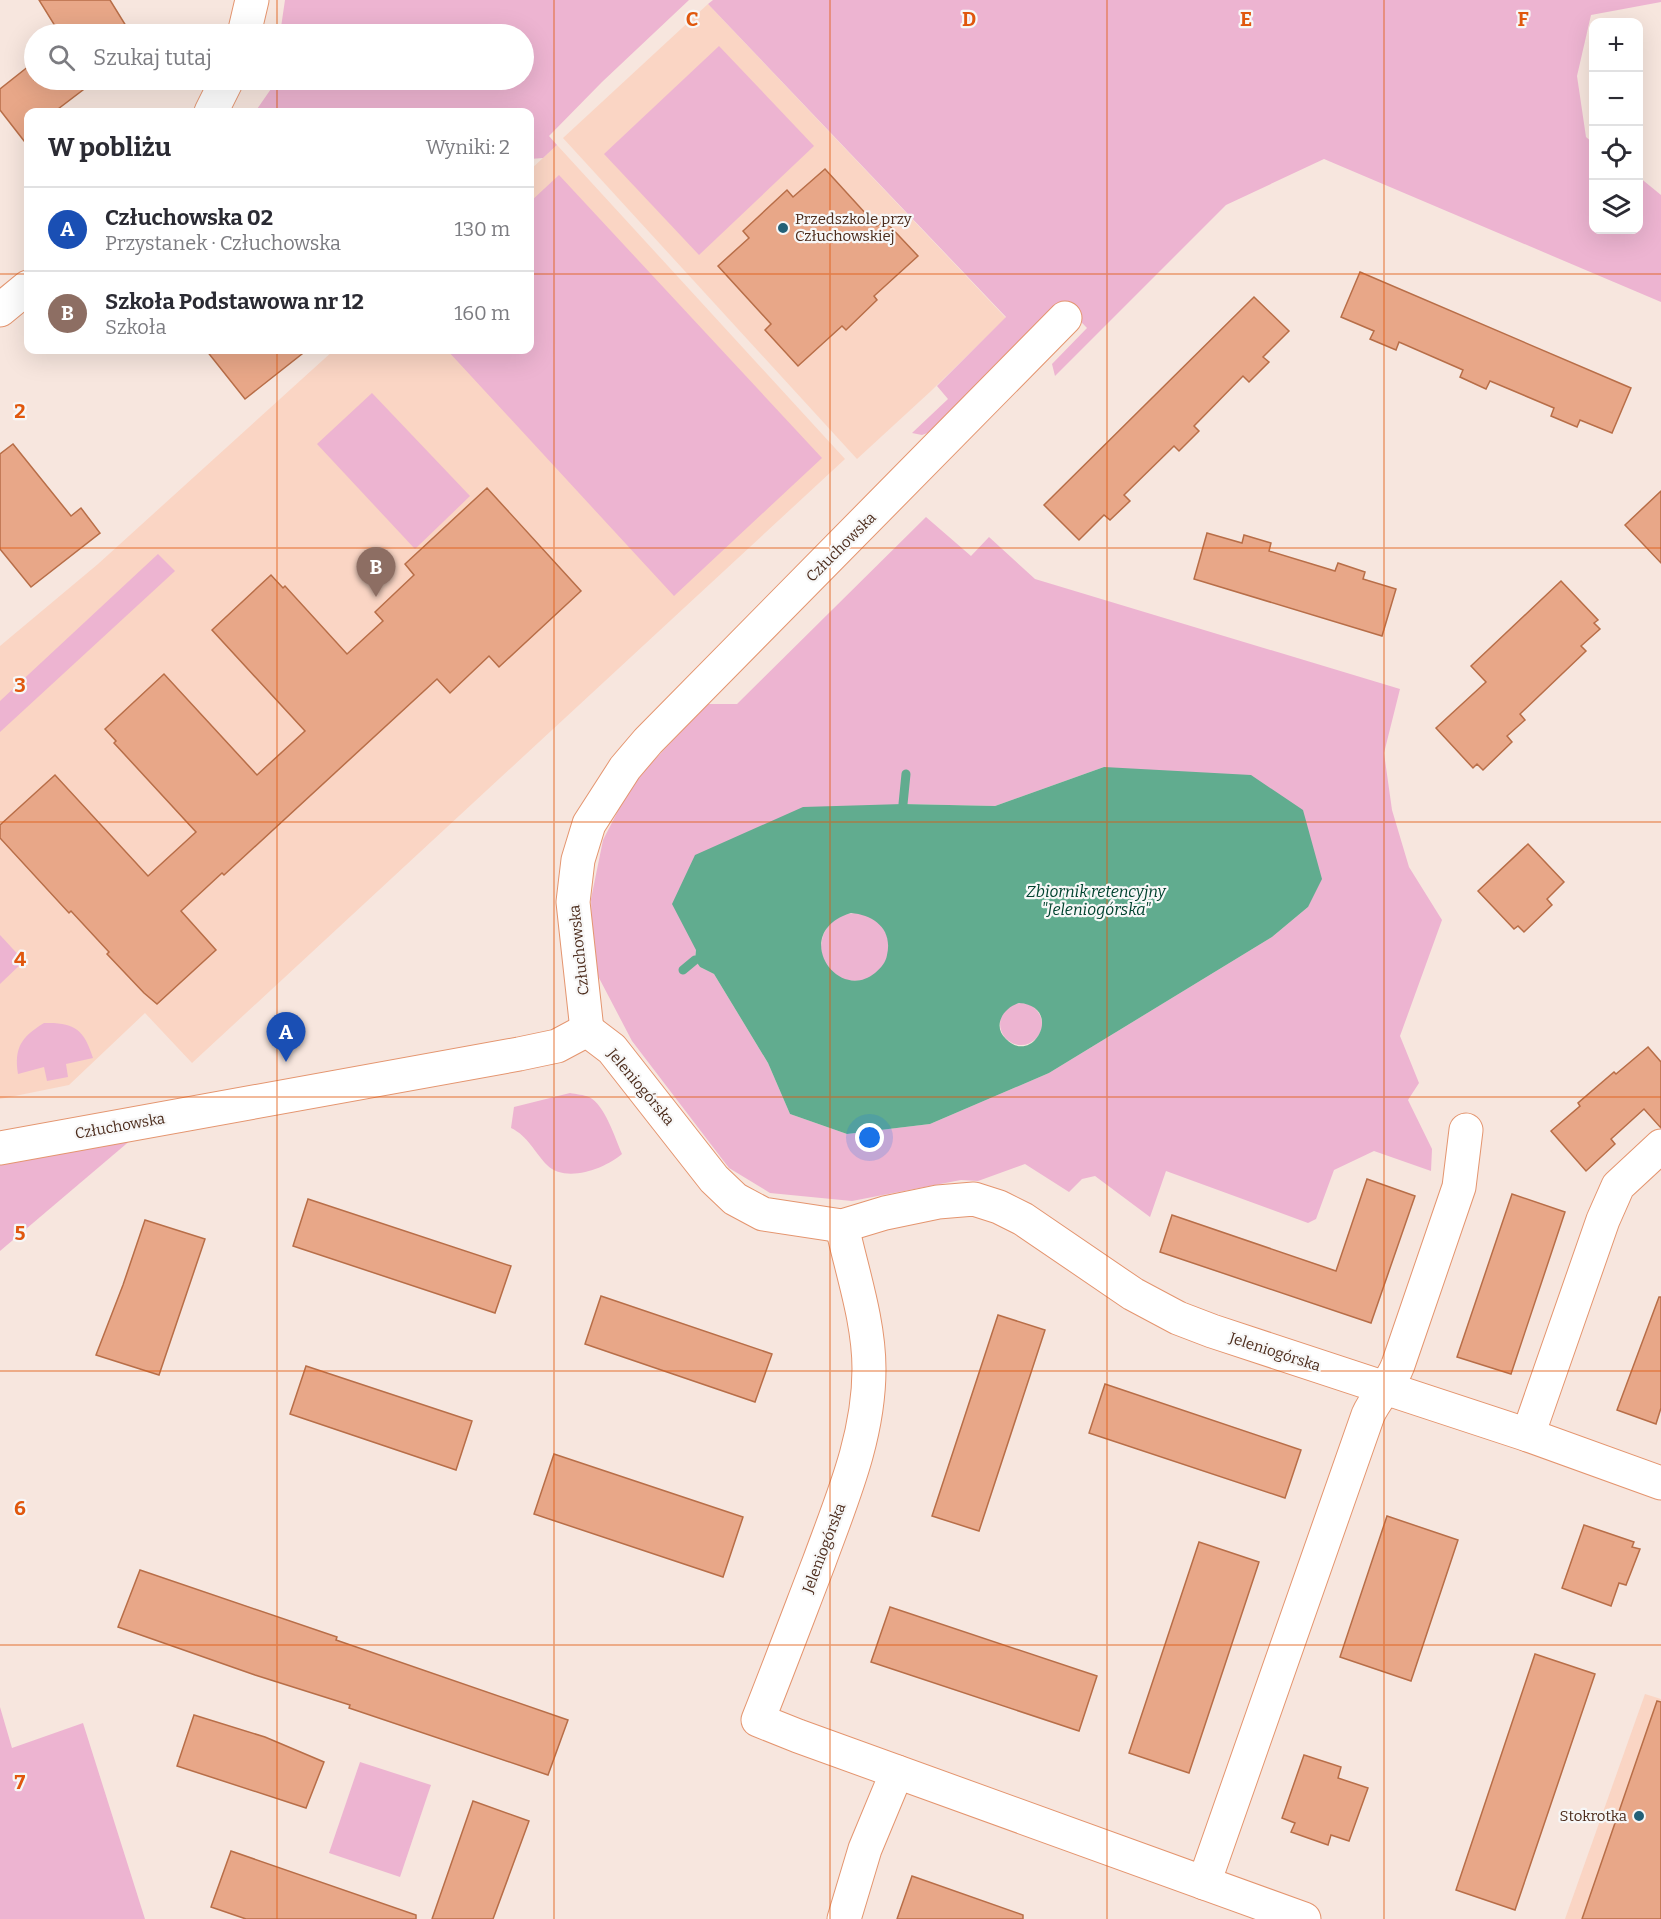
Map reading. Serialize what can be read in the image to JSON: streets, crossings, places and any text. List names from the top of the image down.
{
  "streets": {
    "street": ["Człuchowska", "Jeleniogórska"]
  },
  "crossings": [
    ["Człuchowska", "Jeleniogórska"]
  ],
  "water": ["Zbiornik retencyjny \"Jeleniogórska\""],
  "places": ["Przedszkole przy Człuchowskiej", "Stokrotka"],
  "page": {
    "map_buttons": ["+", "−"],
    "search": "Szukaj tutaj",
    "heading": ["W pobliżu", "Wyniki: 2"],
    "list": [
      {
        "mark": "A",
        "name": "Człuchowska 02",
        "note": "Przystanek · Człuchowska",
        "value": "130 m"
      },
      {
        "mark": "B",
        "name": "Szkoła Podstawowa nr 12",
        "note": "Szkoła",
        "value": "160 m"
      }
    ],
    "pins": ["B", "A"]
  },
  "grid": {
    "columns": [
      "C",
      "D",
      "E",
      "F"
    ],
    "rows": [
      "2",
      "3",
      "4",
      "5",
      "6",
      "7"
    ]
  }
}
